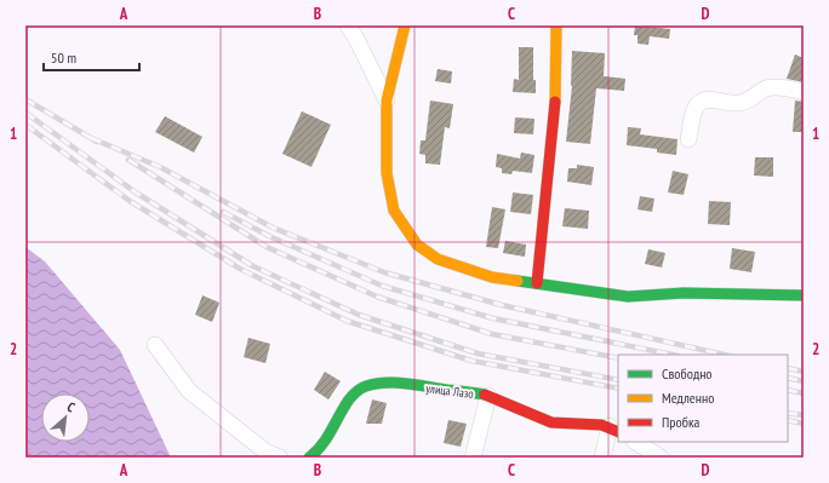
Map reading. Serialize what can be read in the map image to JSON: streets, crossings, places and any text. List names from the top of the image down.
{
  "streets": {
    "street": ["улица Лазо"]
  },
  "legend": ["Свободно", "Медленно", "Пробка"],
  "scale_bar": "50 m",
  "north": "top right",
  "grid": {
    "columns": [
      "A",
      "B",
      "C",
      "D"
    ],
    "rows": ["1", "2"]
  }
}
